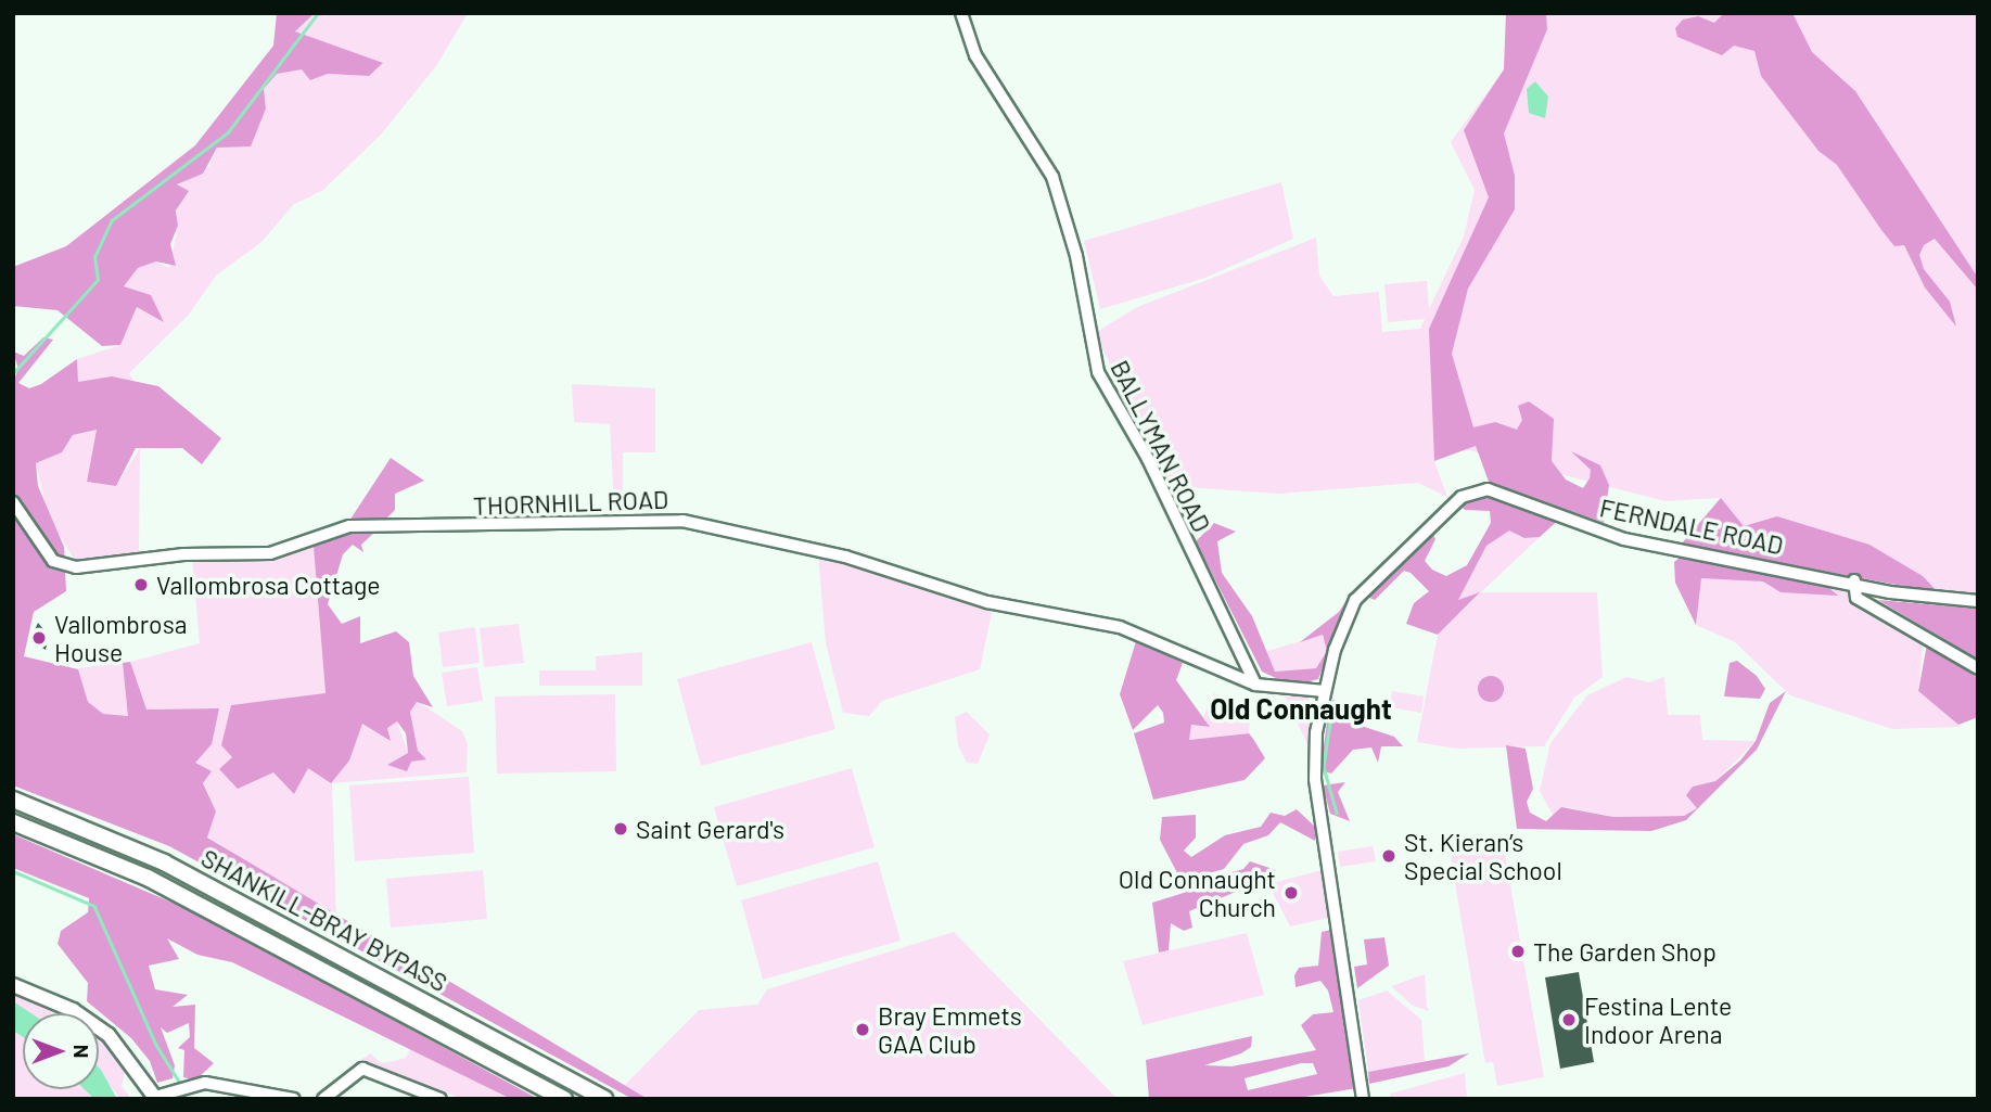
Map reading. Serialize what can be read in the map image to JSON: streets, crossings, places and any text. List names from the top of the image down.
{
  "streets": {
    "highway": ["SHANKILL-BRAY BYPASS"],
    "street": ["BALLYMAN ROAD", "THORNHILL ROAD", "FERNDALE ROAD"]
  },
  "crossings": [
    ["BALLYMAN ROAD", "THORNHILL ROAD"],
    ["THORNHILL ROAD", "FERNDALE ROAD"]
  ],
  "districts": ["Old Connaught"],
  "places": [
    "Vallombrosa Cottage",
    "Vallombrosa House",
    "Saint Gerard's",
    "St. Kieran’s Special School",
    "Old Connaught Church",
    "The Garden Shop",
    "Festina Lente Indoor Arena",
    "Bray Emmets GAA Club"
  ],
  "north": "right"
}
